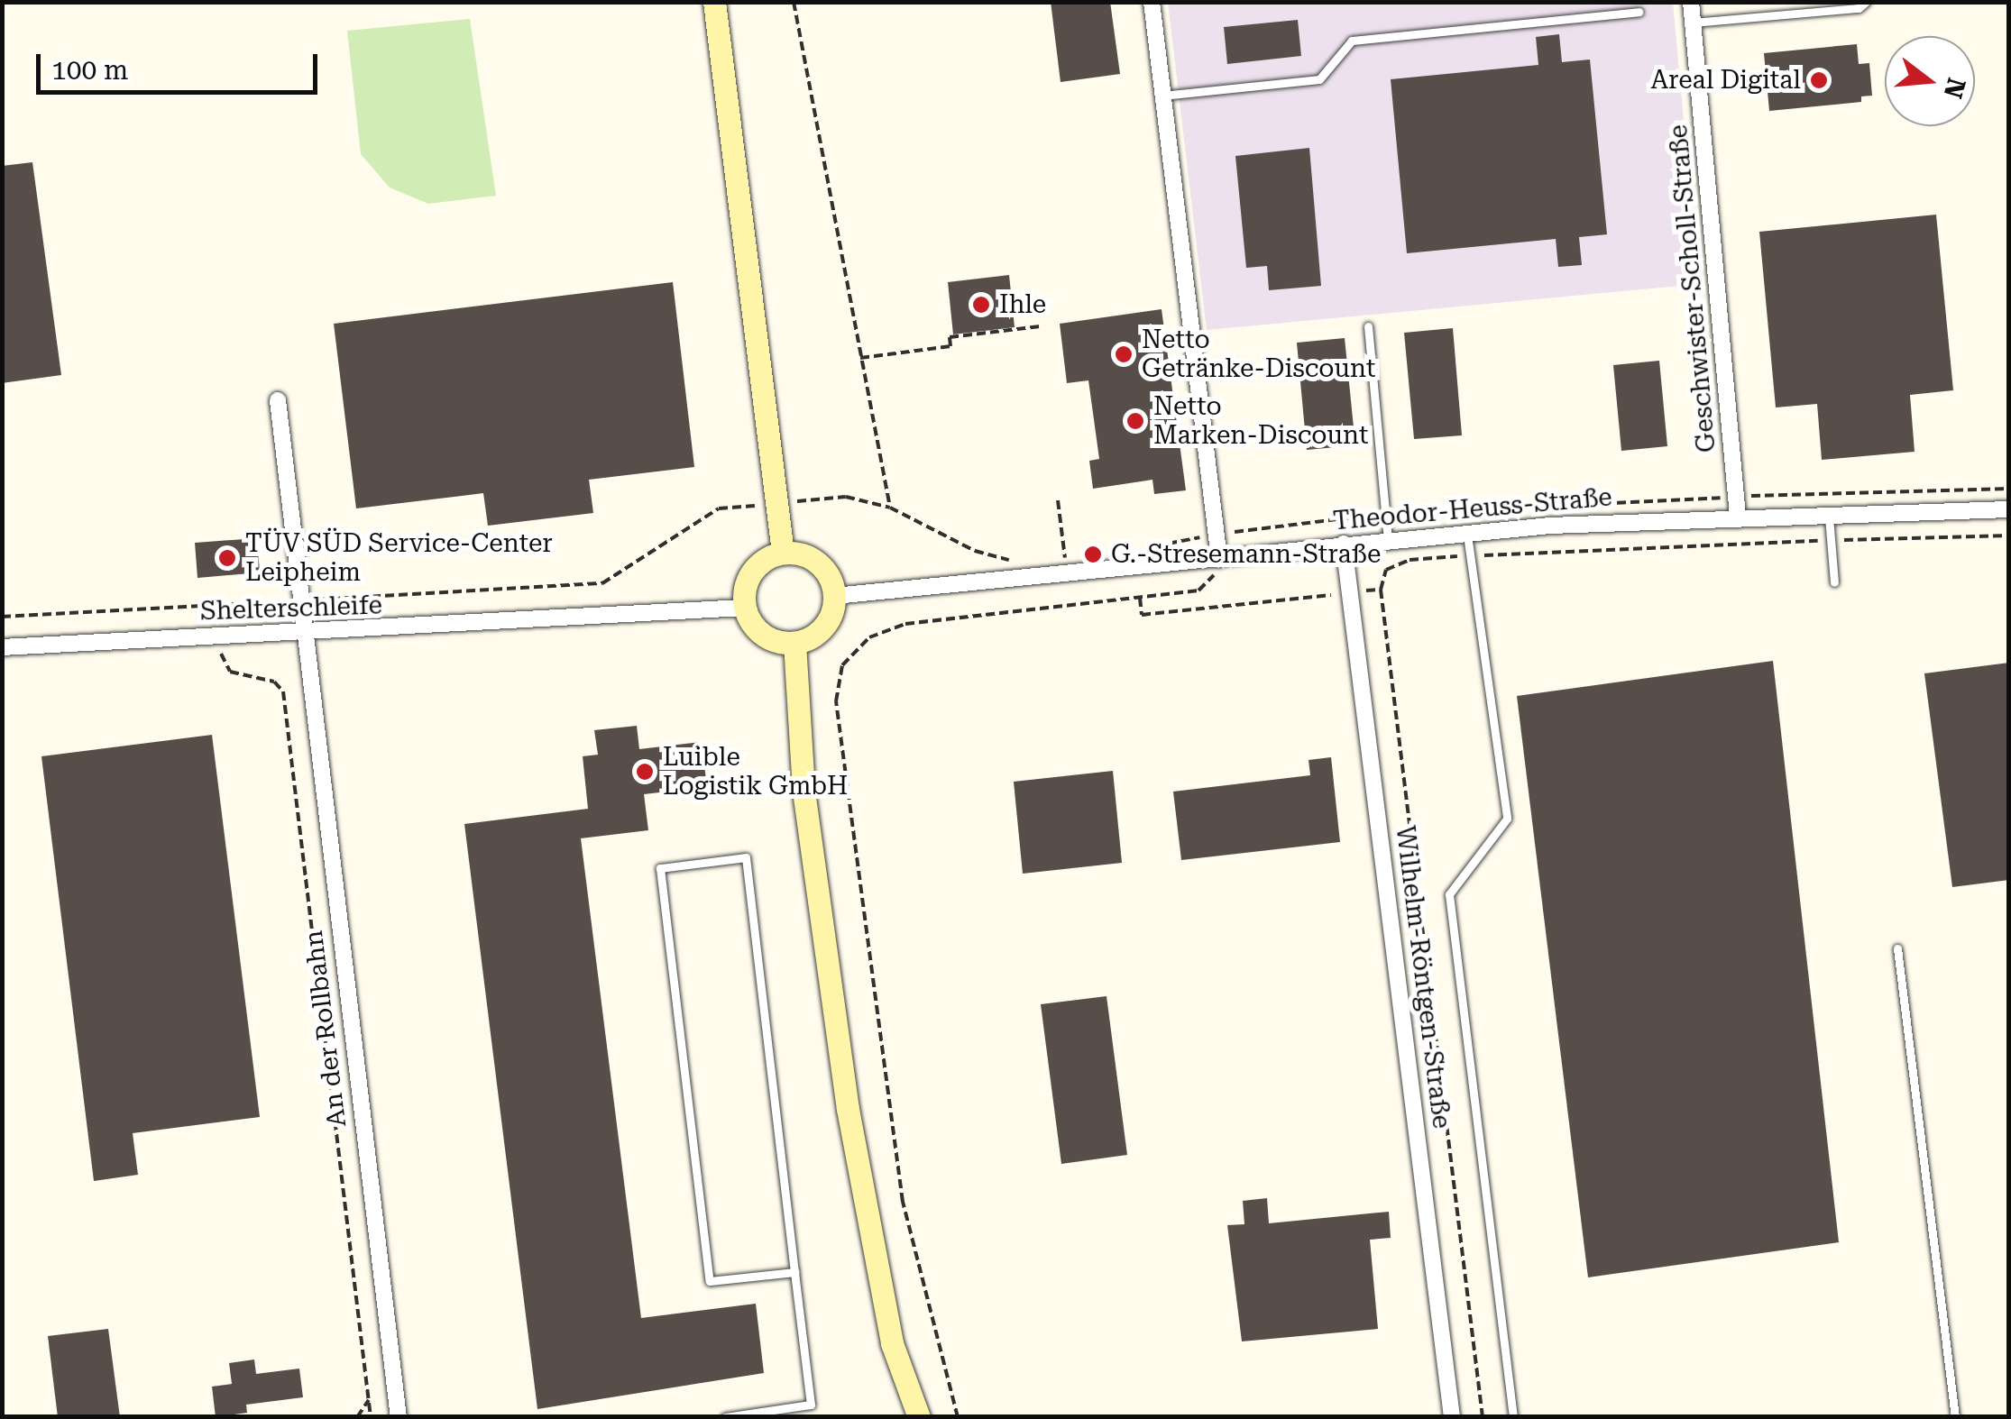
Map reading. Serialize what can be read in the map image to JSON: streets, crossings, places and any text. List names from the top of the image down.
{
  "streets": {
    "street": [
      "Geschwister-Scholl-Straße",
      "Theodor-Heuss-Straße",
      "Shelterschleife",
      "Wilhelm-Röntgen-Straße",
      "An der Rollbahn"
    ]
  },
  "crossings": [
    ["Geschwister-Scholl-Straße", "Theodor-Heuss-Straße"],
    ["Theodor-Heuss-Straße", "Shelterschleife"],
    ["Theodor-Heuss-Straße", "Wilhelm-Röntgen-Straße"],
    ["Shelterschleife", "An der Rollbahn"]
  ],
  "places": [
    "Areal Digital",
    "Ihle",
    "Netto Getränke-Discount",
    "Netto Marken-Discount",
    "G.-Stresemann-Straße",
    "TÜV SÜD Service-Center Leipheim",
    "Luible Logistik GmbH"
  ],
  "scale_bar": "100 m",
  "north": "right"
}
